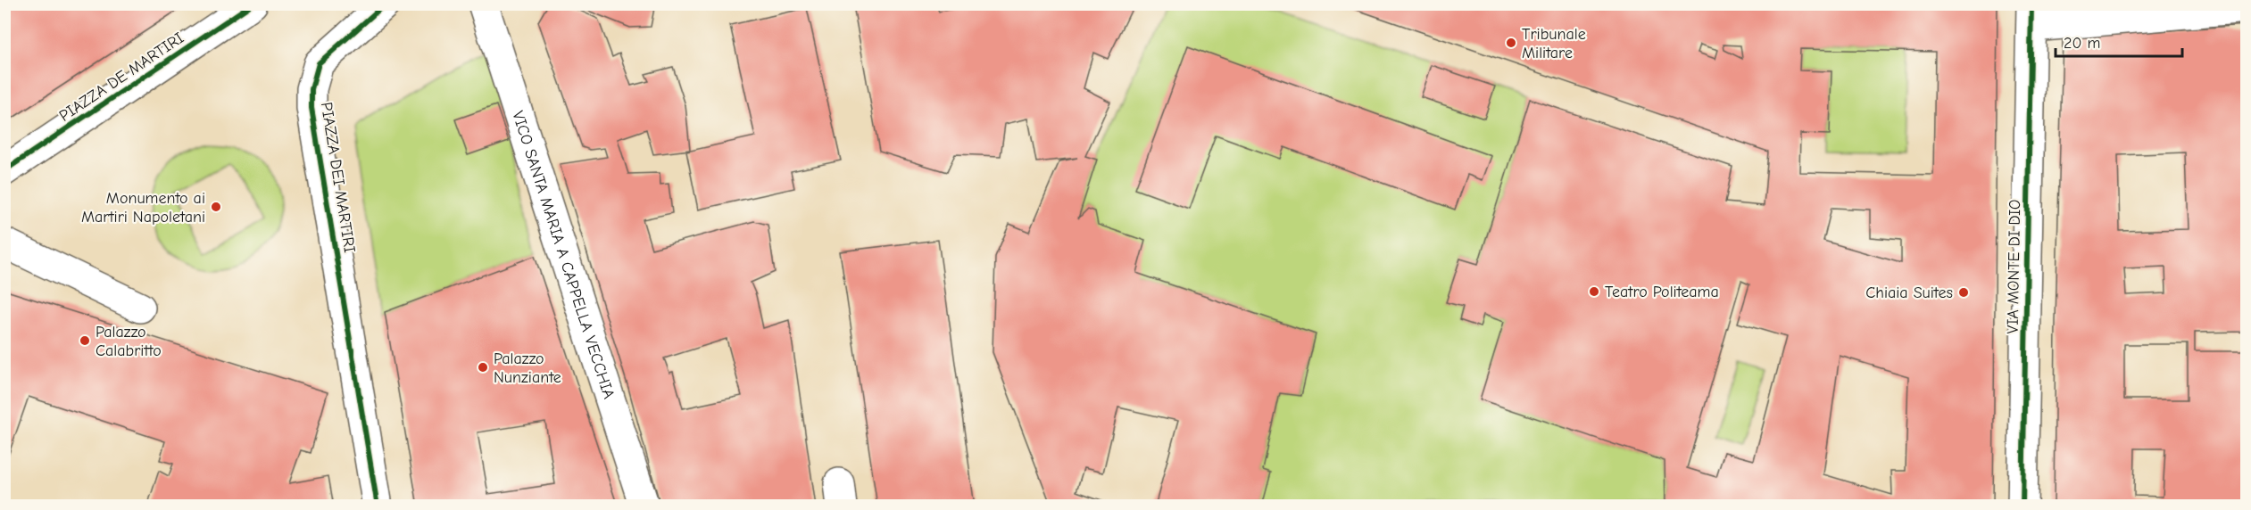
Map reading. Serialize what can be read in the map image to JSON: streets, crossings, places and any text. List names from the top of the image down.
{
  "streets": {
    "street": [
      "PIAZZA DE MARTIRI",
      "PIAZZA DEI MARTIRI",
      "VICO SANTA MARIA A CAPPELLA VECCHIA",
      "VIA MONTE DI DIO"
    ]
  },
  "places": [
    "Tribunale Militare",
    "Monumento ai Martiri Napoletani",
    "Teatro Politeama",
    "Chiaia Suites",
    "Palazzo Calabritto",
    "Palazzo Nunziante"
  ],
  "scale_bar": "20 m"
}
